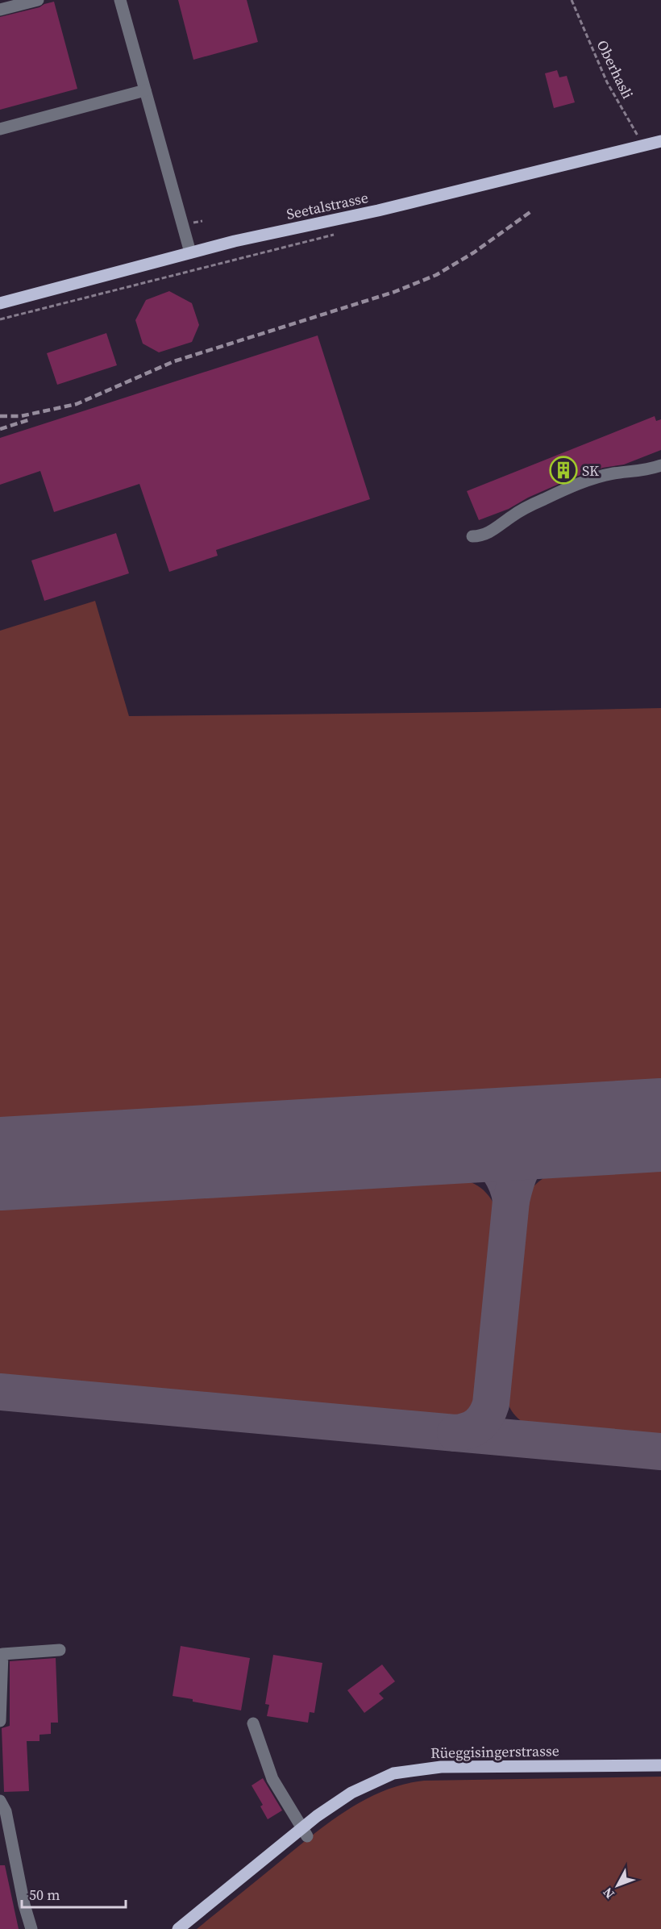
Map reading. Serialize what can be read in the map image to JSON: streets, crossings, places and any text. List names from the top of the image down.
{
  "streets": {
    "main road": ["Seetalstrasse", "Rüeggisingerstrasse"],
    "path": ["Oberhasli"]
  },
  "crossings": [
    ["Oberhasli", "Seetalstrasse"]
  ],
  "places": {
    "building": ["SK"]
  },
  "scale_bar": "50 m",
  "north": "bottom left"
}
